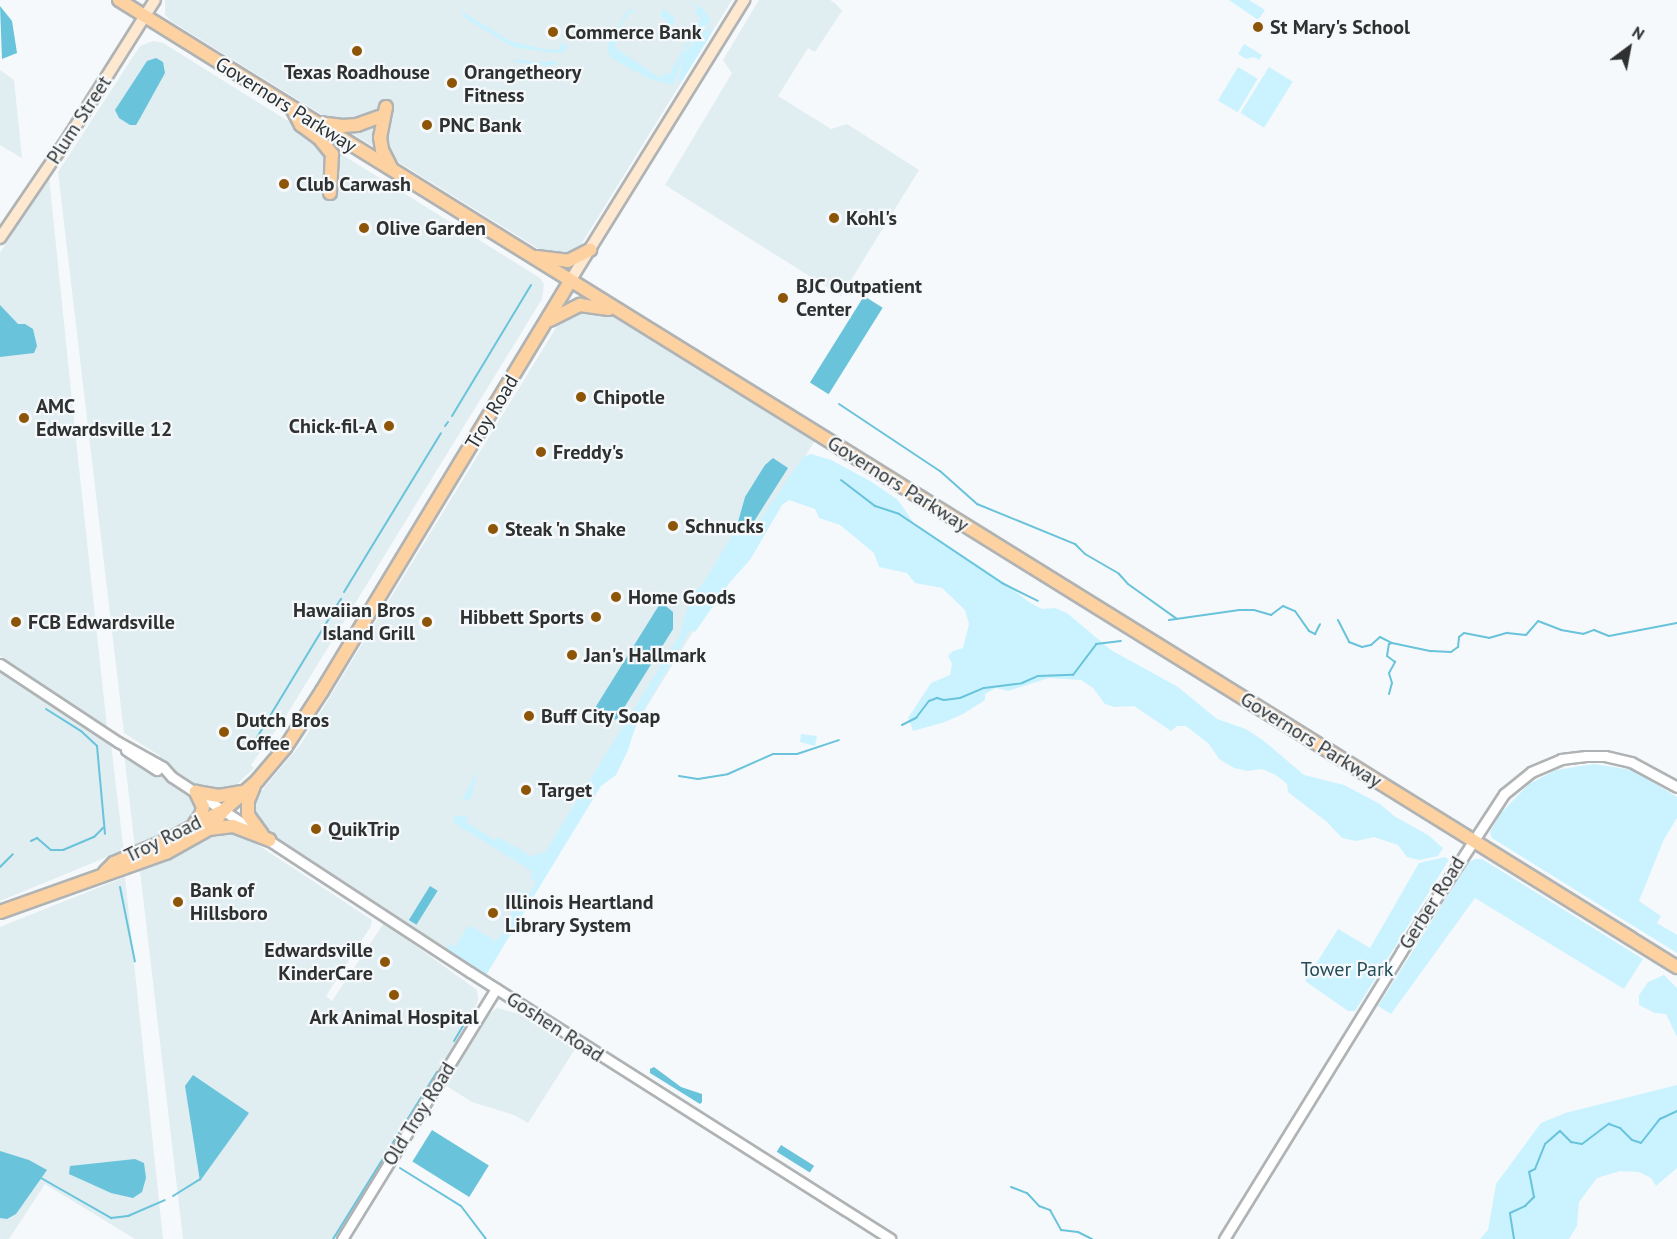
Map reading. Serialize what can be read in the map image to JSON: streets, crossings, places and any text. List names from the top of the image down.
{
  "streets": {
    "main road": ["Governors Parkway", "Plum Street", "Troy Road"],
    "street": ["Gerber Road", "Goshen Road", "Old Troy Road"]
  },
  "crossings": [
    ["Governors Parkway", "Plum Street"],
    ["Governors Parkway", "Troy Road"],
    ["Governors Parkway", "Gerber Road"],
    ["Troy Road", "Goshen Road"],
    ["Goshen Road", "Old Troy Road"]
  ],
  "parks": ["Tower Park"],
  "places": [
    "St Mary's School",
    "Commerce Bank",
    "Texas Roadhouse",
    "Orangetheory Fitness",
    "PNC Bank",
    "Club Carwash",
    "Kohl's",
    "Olive Garden",
    "BJC Outpatient Center",
    "Chipotle",
    "AMC Edwardsville 12",
    "Chick-fil-A",
    "Freddy's",
    "Schnucks",
    "Steak 'n Shake",
    "Home Goods",
    "Hibbett Sports",
    "FCB Edwardsville",
    "Hawaiian Bros Island Grill",
    "Jan's Hallmark",
    "Buff City Soap",
    "Dutch Bros Coffee",
    "Target",
    "QuikTrip",
    "Bank of Hillsboro",
    "Illinois Heartland Library System",
    "Edwardsville KinderCare",
    "Ark Animal Hospital"
  ],
  "north": "top right"
}
